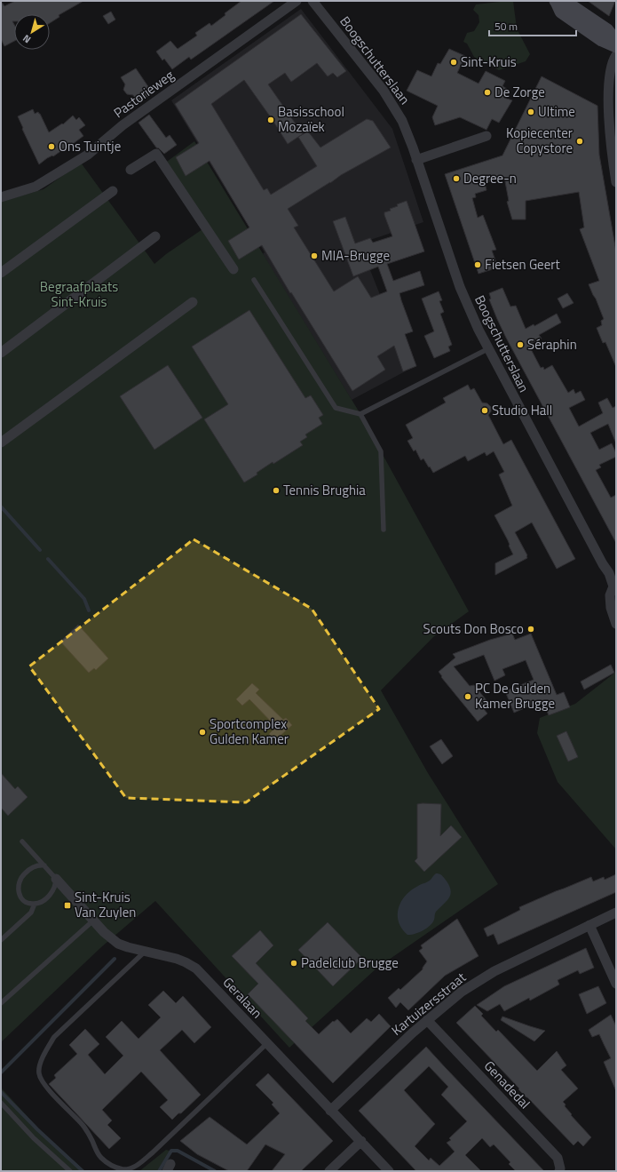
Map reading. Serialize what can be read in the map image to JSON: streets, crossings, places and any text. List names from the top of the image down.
{
  "streets": {
    "street": [
      "Boogschutterslaan",
      "Pastorieweg",
      "Geralaan",
      "Kartuizersstraat",
      "Genadedal"
    ]
  },
  "crossings": [
    ["Geralaan", "Kartuizersstraat"],
    ["Kartuizersstraat", "Genadedal"]
  ],
  "parks": ["Begraafplaats Sint-Kruis"],
  "places": {
    "other": [
      "Sint-Kruis",
      "De Zorge",
      "Ultime",
      "Basisschool Mozaïek",
      "Kopiecenter Copystore",
      "Ons Tuintje",
      "Degree-n",
      "MIA-Brugge",
      "Fietsen Geert",
      "Séraphin",
      "Studio Hall",
      "Tennis Brughia",
      "Scouts Don Bosco",
      "PC De Gulden Kamer Brugge",
      "Sportcomplex Gulden Kamer",
      "Padelclub Brugge"
    ],
    "transit": ["Sint-Kruis Van Zuylen"]
  },
  "scale_bar": "50 m",
  "north": "bottom left"
}
